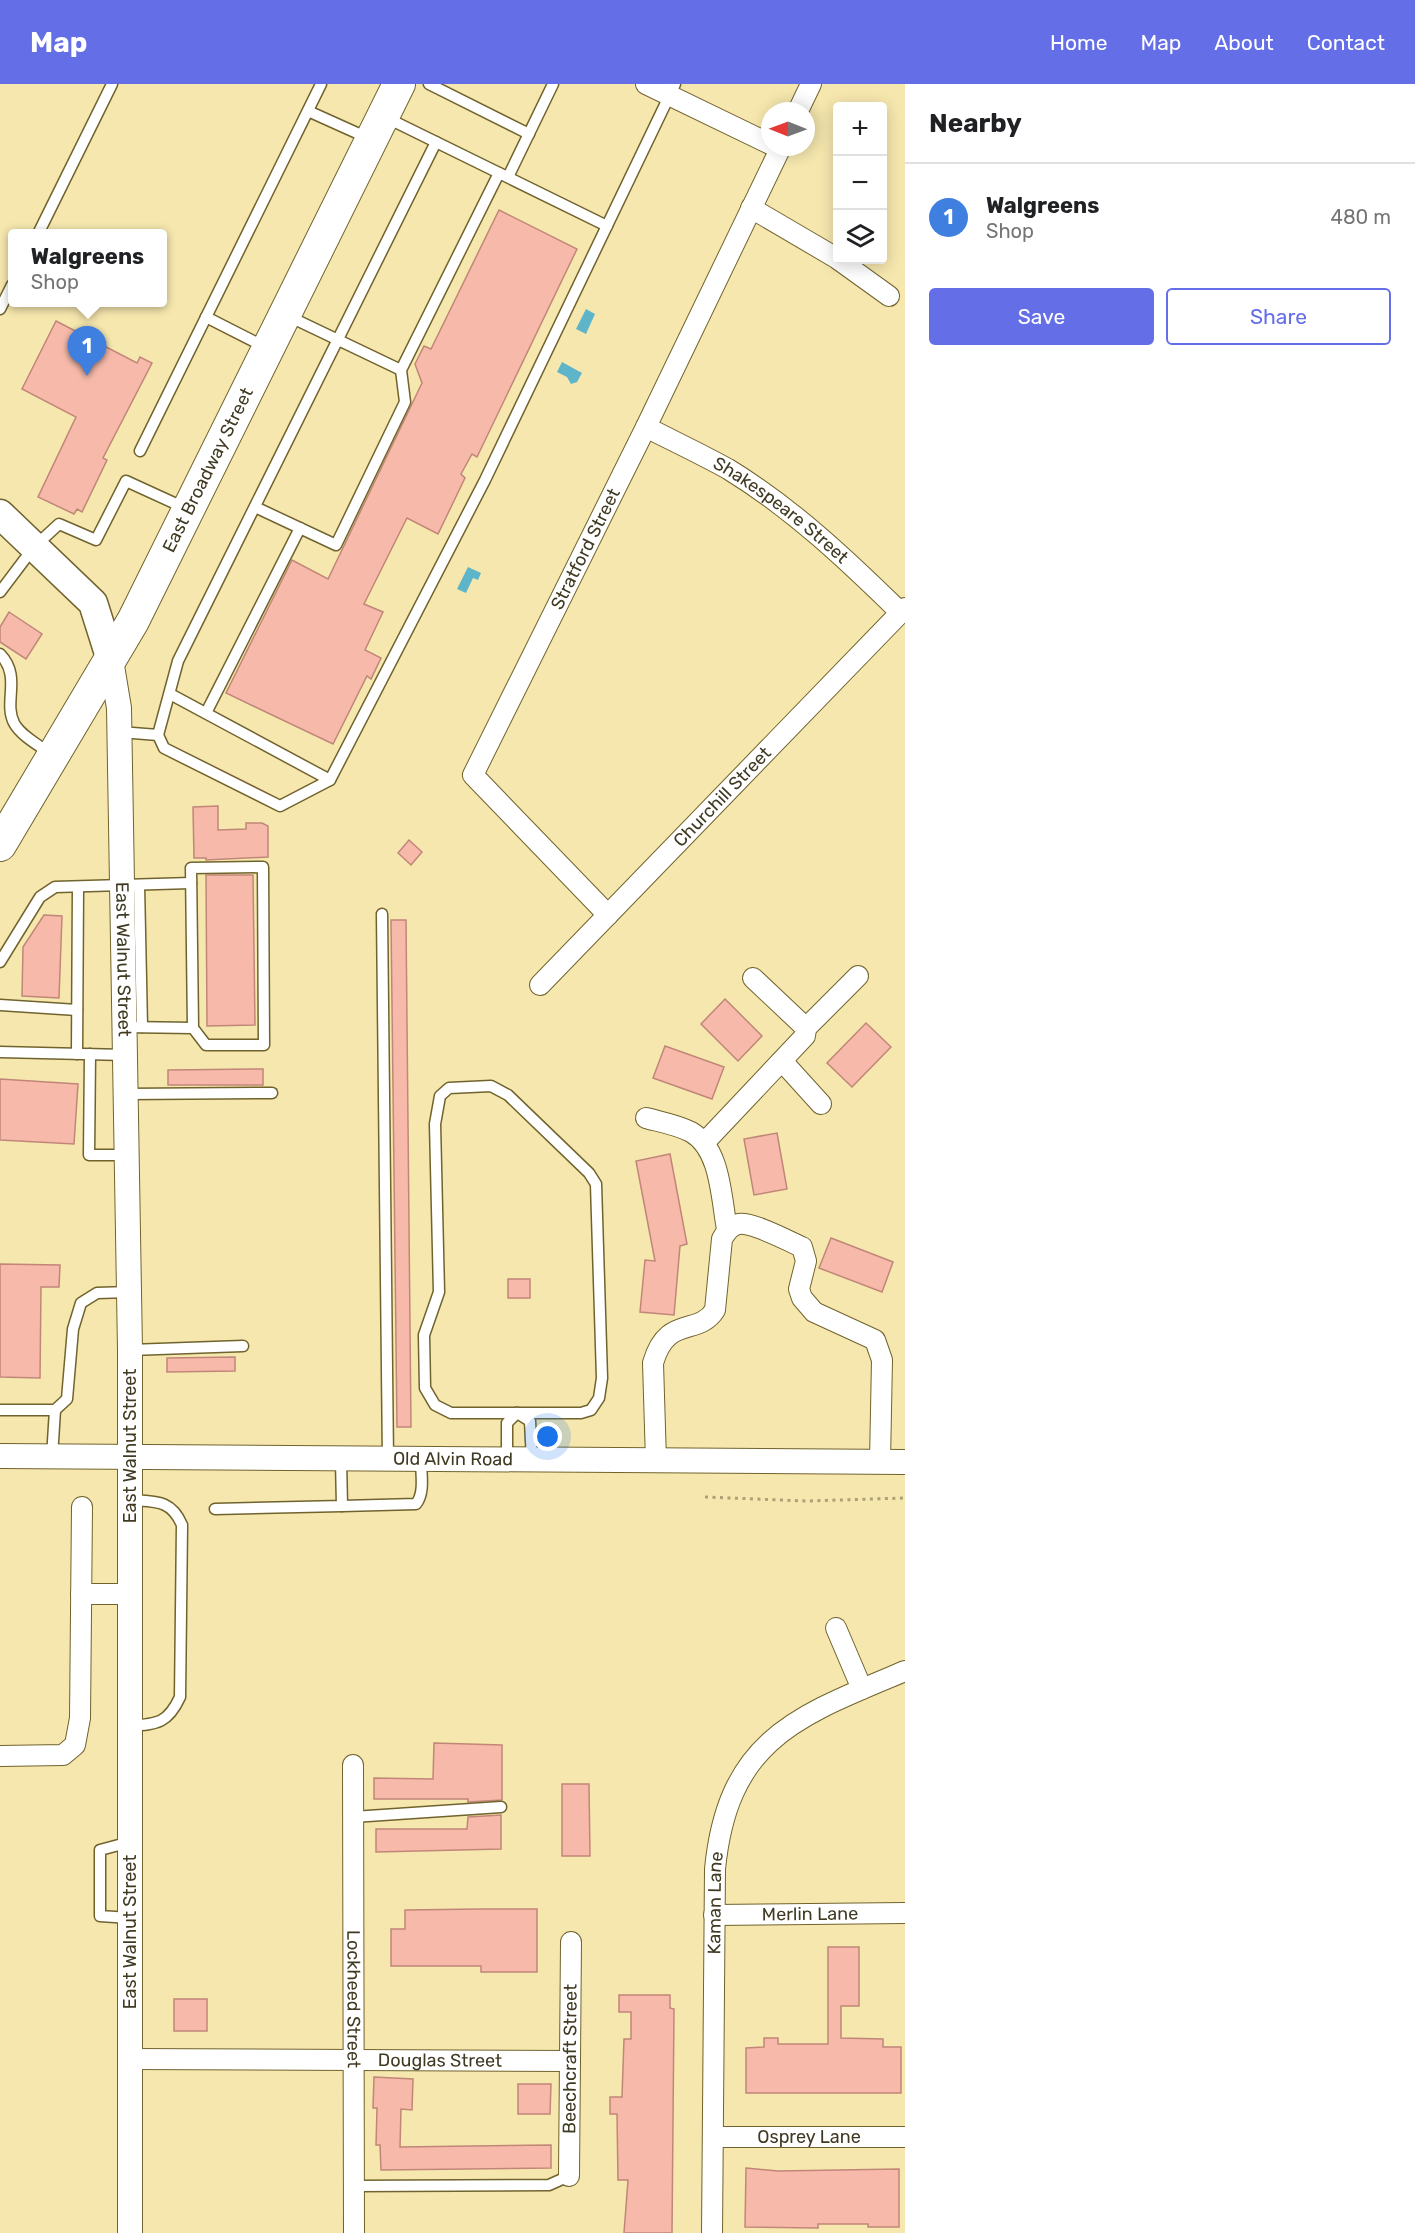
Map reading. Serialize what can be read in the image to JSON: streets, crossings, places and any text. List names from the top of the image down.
{
  "streets": {
    "main road": ["East Broadway Street"],
    "street": [
      "Shakespeare Street",
      "Stratford Street",
      "Churchill Street",
      "East Walnut Street",
      "Old Alvin Road",
      "Kaman Lane",
      "Merlin Lane",
      "Lockheed Street",
      "Beechcraft Street",
      "Douglas Street",
      "Osprey Lane"
    ]
  },
  "crossings": [
    ["East Broadway Street", "East Walnut Street"],
    ["Shakespeare Street", "Stratford Street"],
    ["Shakespeare Street", "Churchill Street"],
    ["Stratford Street", "Churchill Street"],
    ["East Walnut Street", "Old Alvin Road"],
    ["East Walnut Street", "Douglas Street"],
    ["Kaman Lane", "Merlin Lane"],
    ["Kaman Lane", "Osprey Lane"],
    ["Lockheed Street", "Douglas Street"],
    ["Beechcraft Street", "Douglas Street"]
  ],
  "north": "left",
  "page": {
    "header": "Map",
    "nav": [
      "Home",
      "Map",
      "About",
      "Contact"
    ],
    "heading": "Nearby",
    "map_buttons": ["+", "−"],
    "list": [
      {
        "mark": "1",
        "name": "Walgreens",
        "note": "Shop",
        "value": "480 m"
      }
    ],
    "popup": ["Walgreens", "Shop"],
    "buttons": ["Save", "Share"],
    "pins": "1"
  }
}
